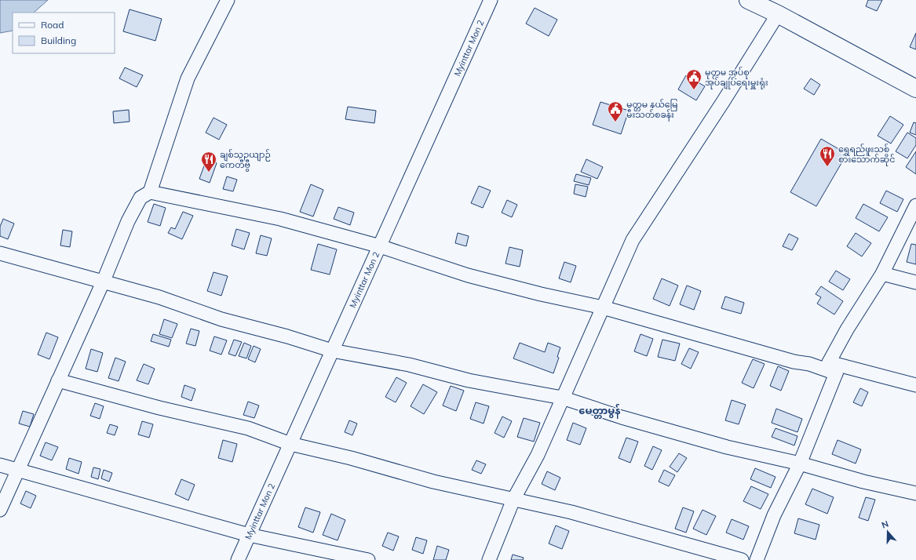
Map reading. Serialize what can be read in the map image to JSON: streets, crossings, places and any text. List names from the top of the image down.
{
  "streets": {
    "street": ["Myinttar Mon 2"]
  },
  "districts": ["မေတ္တာမွန်"],
  "places": {
    "public building": ["မုတ္တမ အုပ်စု အုပ်ချုပ်ရေးမှူးရုံး", "မုတ္တမ နယ်မြေ မီးသတ်စခန်း"],
    "restaurant": ["ရွှေရည်ဖူးသစ် စားသောက်ဆိုင်", "ချစ်သူဥယျာဉ် ကေတီဗွီ"]
  },
  "legend": ["Road", "Building"],
  "north": "top"
}
